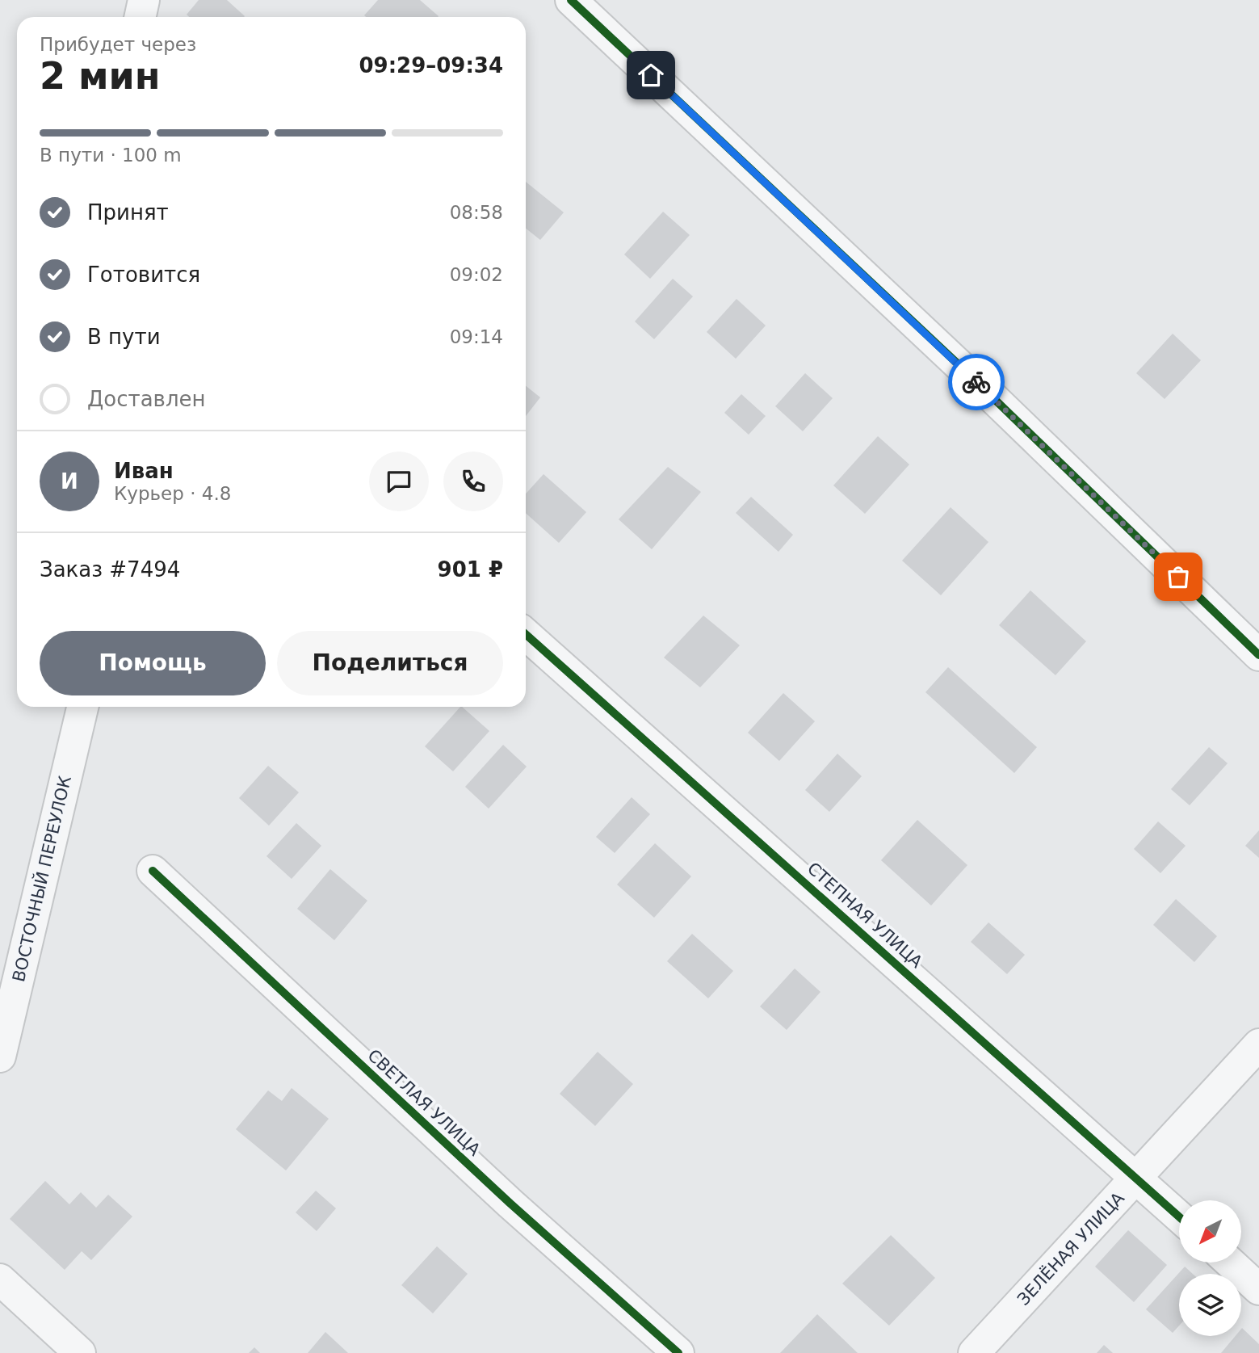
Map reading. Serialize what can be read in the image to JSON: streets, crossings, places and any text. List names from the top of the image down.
{
  "streets": {
    "street": [
      "ВОСТОЧНЫЙ ПЕРЕУЛОК",
      "СТЕПНАЯ УЛИЦА",
      "СВЕТЛАЯ УЛИЦА",
      "ЗЕЛЁНАЯ УЛИЦА"
    ]
  },
  "crossings": [
    ["СТЕПНАЯ УЛИЦА", "ЗЕЛЁНАЯ УЛИЦА"]
  ],
  "north": "bottom left",
  "page": {
    "heading": ["2 мин", "Прибудет через", "09:29–09:34"],
    "panel": [
      "Иван",
      "Курьер · 4.8",
      "Заказ #7494",
      "901 ₽"
    ],
    "bar": "В пути · 100 m",
    "list": [
      ["Принят", "08:58"],
      ["Готовится", "09:02"],
      ["В пути", "09:14"],
      "Доставлен"
    ],
    "round": "И",
    "buttons": ["Помощь", "Поделиться"]
  }
}
